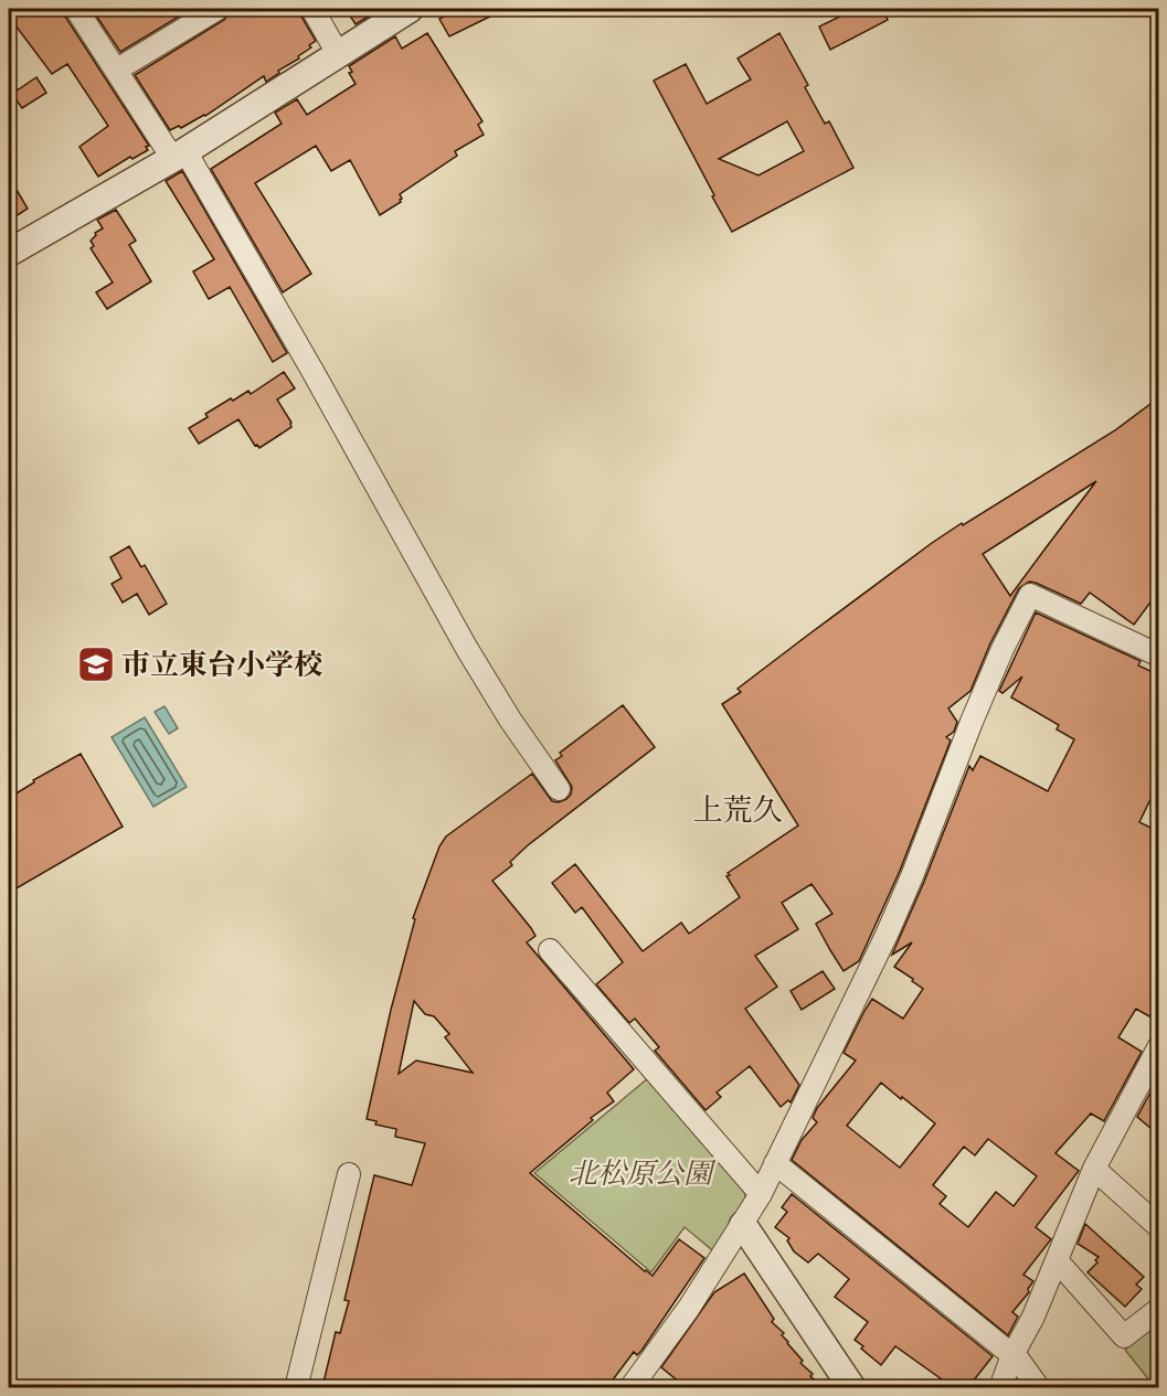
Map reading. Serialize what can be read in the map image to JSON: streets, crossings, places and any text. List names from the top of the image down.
{
  "districts": ["上荒久"],
  "parks": ["北松原公園"],
  "places": {
    "school or university": ["市立東台小学校"]
  }
}
